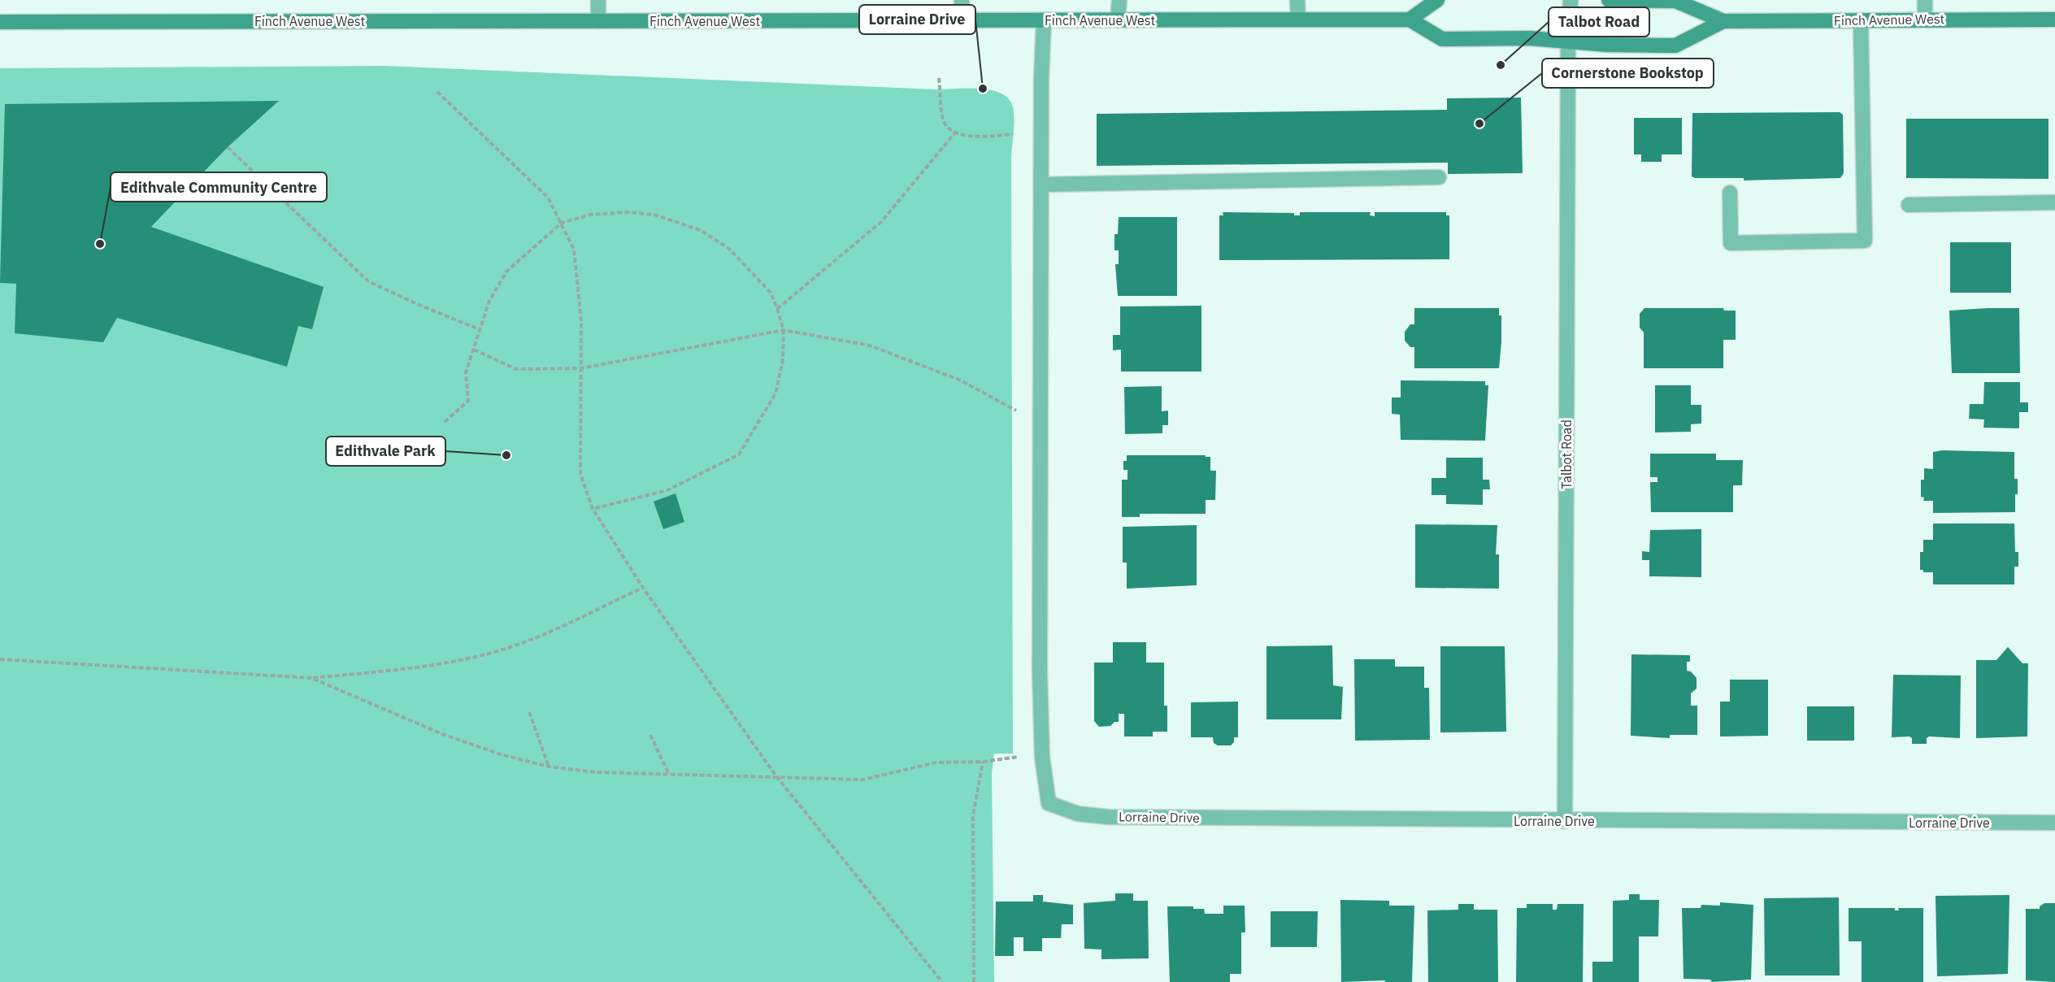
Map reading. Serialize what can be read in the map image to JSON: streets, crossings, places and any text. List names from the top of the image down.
{
  "streets": {
    "main road": ["Finch Avenue West"],
    "street": ["Talbot Road", "Lorraine Drive"]
  },
  "crossings": [
    ["Finch Avenue West", "Talbot Road"],
    ["Finch Avenue West", "Lorraine Drive"],
    ["Talbot Road", "Lorraine Drive"]
  ],
  "places": [
    "Talbot Road",
    "Lorraine Drive",
    "Cornerstone Bookstop",
    "Edithvale Community Centre",
    "Edithvale Park"
  ]
}
